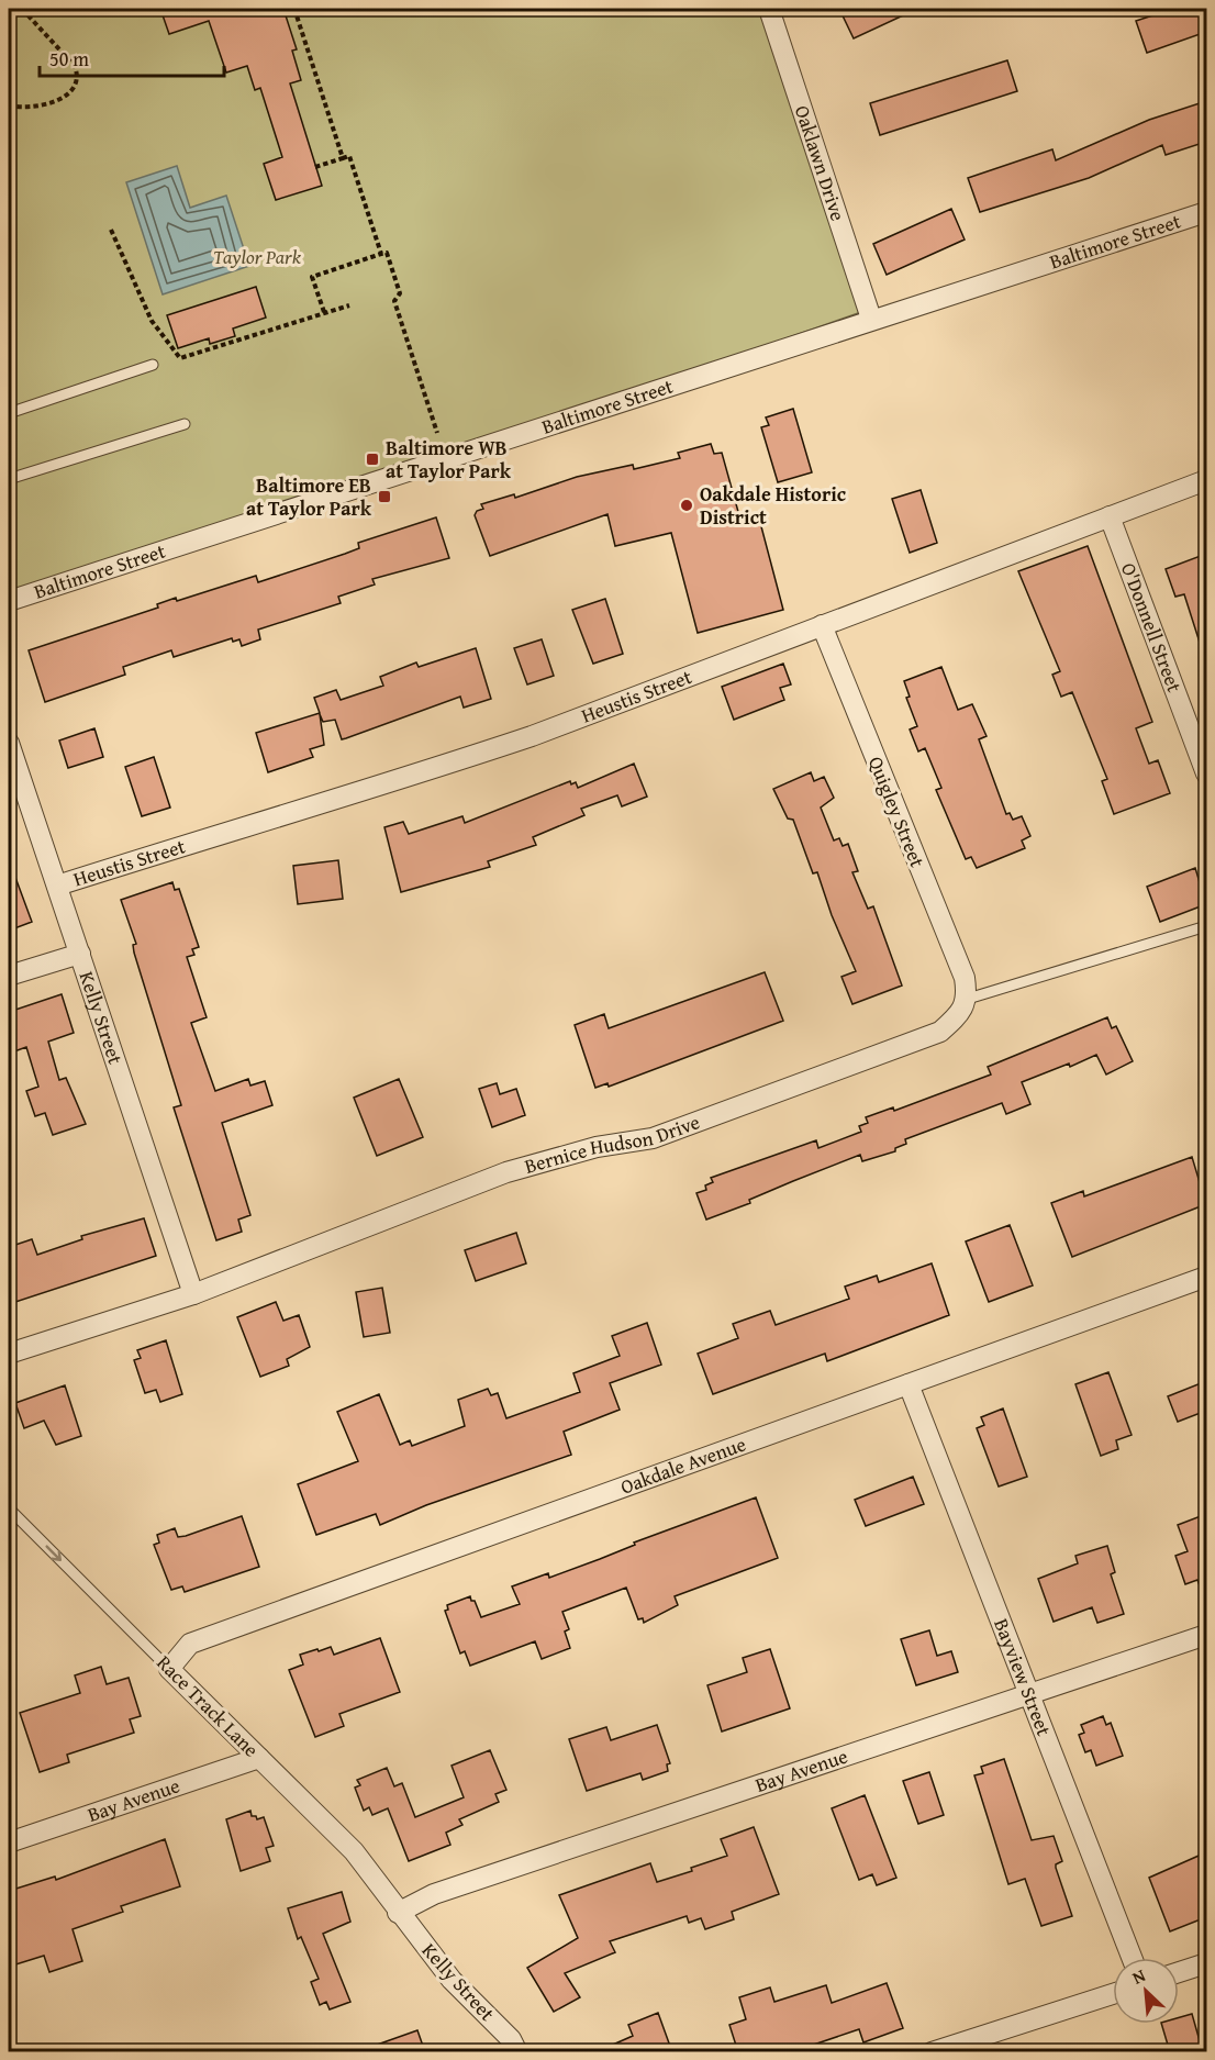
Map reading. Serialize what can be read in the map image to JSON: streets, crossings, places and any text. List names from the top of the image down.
{
  "streets": {
    "street": [
      "Oaklawn Drive",
      "Baltimore Street",
      "O'Donnell Street",
      "Heustis Street",
      "Quigley Street",
      "Kelly Street",
      "Bernice Hudson Drive",
      "Oakdale Avenue",
      "Bayview Street",
      "Race Track Lane",
      "Bay Avenue"
    ]
  },
  "crossings": [
    ["Oaklawn Drive", "Baltimore Street"],
    ["O'Donnell Street", "Heustis Street"],
    ["Heustis Street", "Quigley Street"],
    ["Heustis Street", "Kelly Street"],
    ["Quigley Street", "Bernice Hudson Drive"],
    ["Kelly Street", "Bernice Hudson Drive"],
    ["Kelly Street", "Race Track Lane"],
    ["Kelly Street", "Bay Avenue"],
    ["Oakdale Avenue", "Bayview Street"],
    ["Oakdale Avenue", "Race Track Lane"],
    ["Bayview Street", "Bay Avenue"],
    ["Race Track Lane", "Bay Avenue"]
  ],
  "one_way": ["Race Track Lane"],
  "parks": ["Taylor Park"],
  "places": {
    "transit": ["Baltimore WB at Taylor Park", "Baltimore EB at Taylor Park"],
    "other": ["Oakdale Historic District"]
  },
  "scale_bar": "50 m",
  "north": "top left"
}
